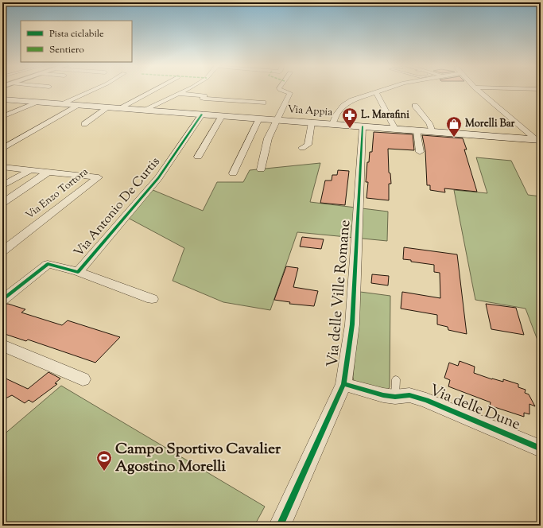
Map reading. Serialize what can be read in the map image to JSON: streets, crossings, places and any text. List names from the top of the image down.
{
  "streets": {
    "main road": ["Via Appia"],
    "street": [
      "Via Enzo Tortora",
      "Via Antonio De Curtis",
      "Via delle Ville Romane",
      "Via delle Dune"
    ]
  },
  "crossings": [
    ["Via Appia", "Via Antonio De Curtis"],
    ["Via Appia", "Via delle Ville Romane"],
    ["Via delle Ville Romane", "Via delle Dune"]
  ],
  "places": {
    "pharmacy": ["L. Marafini"],
    "shop": ["Morelli Bar"],
    "sports": ["Campo Sportivo Cavalier Agostino Morelli"]
  },
  "legend": ["Pista ciclabile", "Sentiero"]
}
